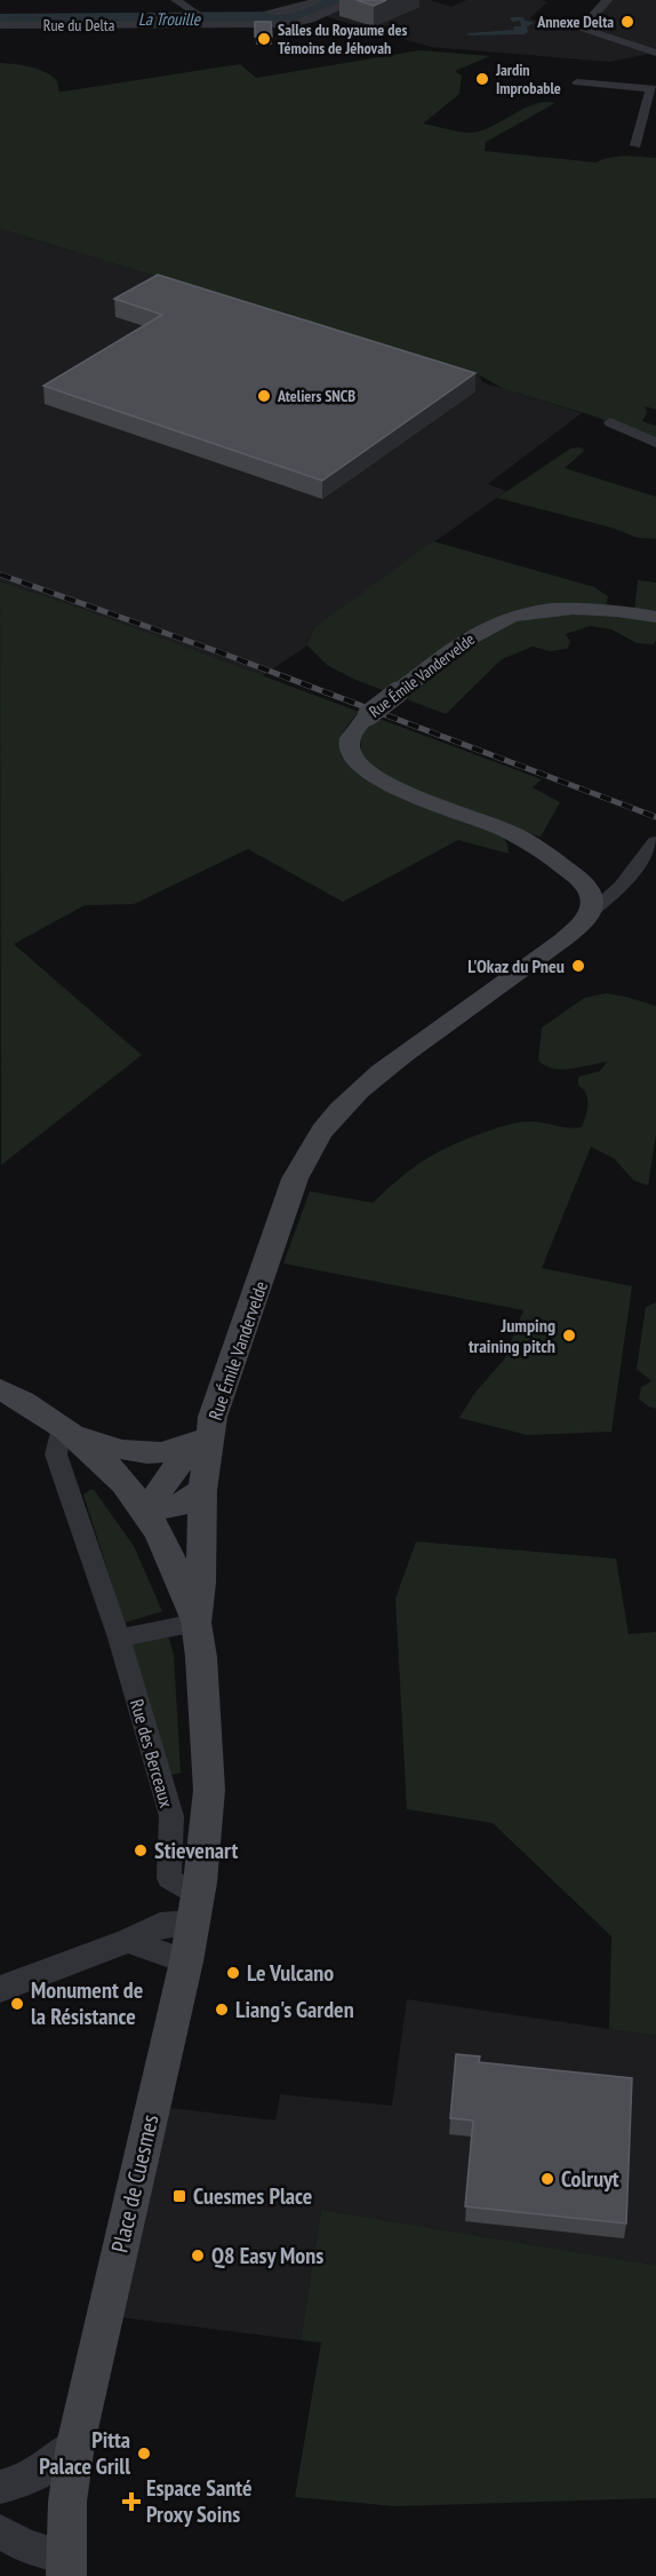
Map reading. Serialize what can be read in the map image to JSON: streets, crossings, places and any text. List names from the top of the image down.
{
  "streets": {
    "main road": ["Rue Émile Vandervelde", "Place de Cuesmes"],
    "street": ["Rue du Delta", "Rue des Berceaux"]
  },
  "crossings": [
    ["Rue Émile Vandervelde", "Rue des Berceaux"],
    ["Rue Émile Vandervelde", "Place de Cuesmes"],
    ["Rue des Berceaux", "Place de Cuesmes"]
  ],
  "water": ["La Trouille"],
  "places": {
    "other": [
      "Annexe Delta",
      "Salles du Royaume des Témoins de Jéhovah",
      "Jardin Improbable",
      "Ateliers SNCB",
      "L'Okaz du Pneu",
      "Jumping training pitch",
      "Stievenart",
      "Le Vulcano",
      "Monument de la Résistance",
      "Liang's Garden",
      "Colruyt",
      "Q8 Easy Mons",
      "Pitta Palace Grill"
    ],
    "transit": ["Cuesmes Place"],
    "health": ["Espace Santé Proxy Soins"]
  }
}
